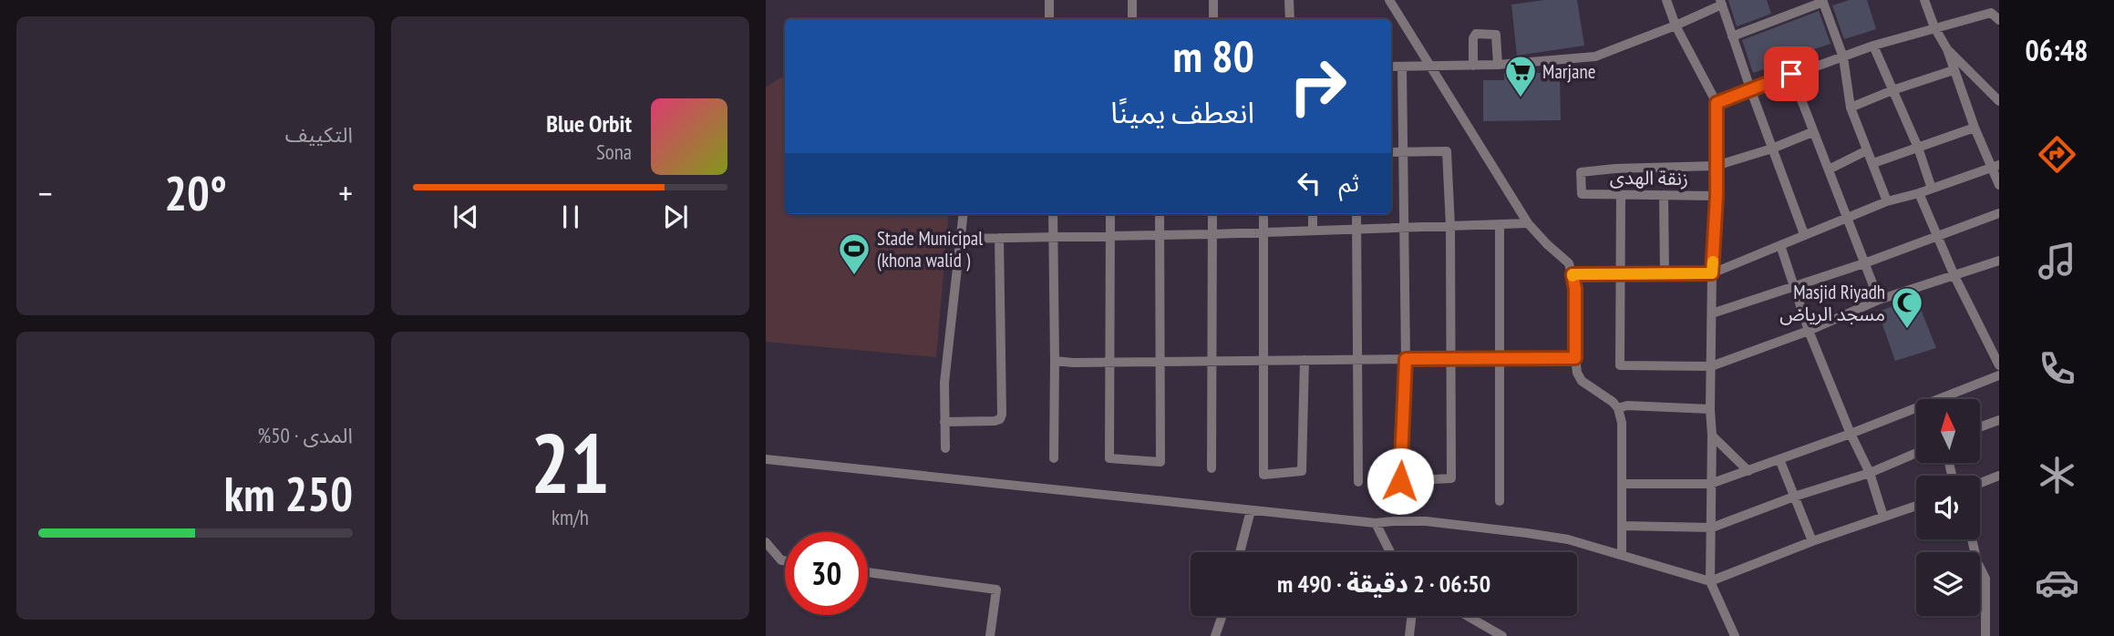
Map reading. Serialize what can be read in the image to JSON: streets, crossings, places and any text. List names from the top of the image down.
{
  "streets": {
    "street": ["زنقة الهدى"]
  },
  "places": {
    "supermarket": ["Marjane"],
    "sports": ["Stade Municipal (khona walid )"],
    "mosque": ["Masjid Riyadh مسجد الرياض"]
  },
  "north": "top",
  "page": {
    "tabs": "06:48",
    "tile": [
      "التكييف",
      ["21", "km/h"],
      ["المدى · 50%", "250 km"]
    ],
    "turn": ["80 m", "انعطف يمينًا"],
    "song": ["Blue Orbit", "Sona"],
    "then": "ثم",
    "heat": ["−", "20°", "+"],
    "limit": "30",
    "trip": "06:50 · 2 دقيقة · 490 m"
  }
}
